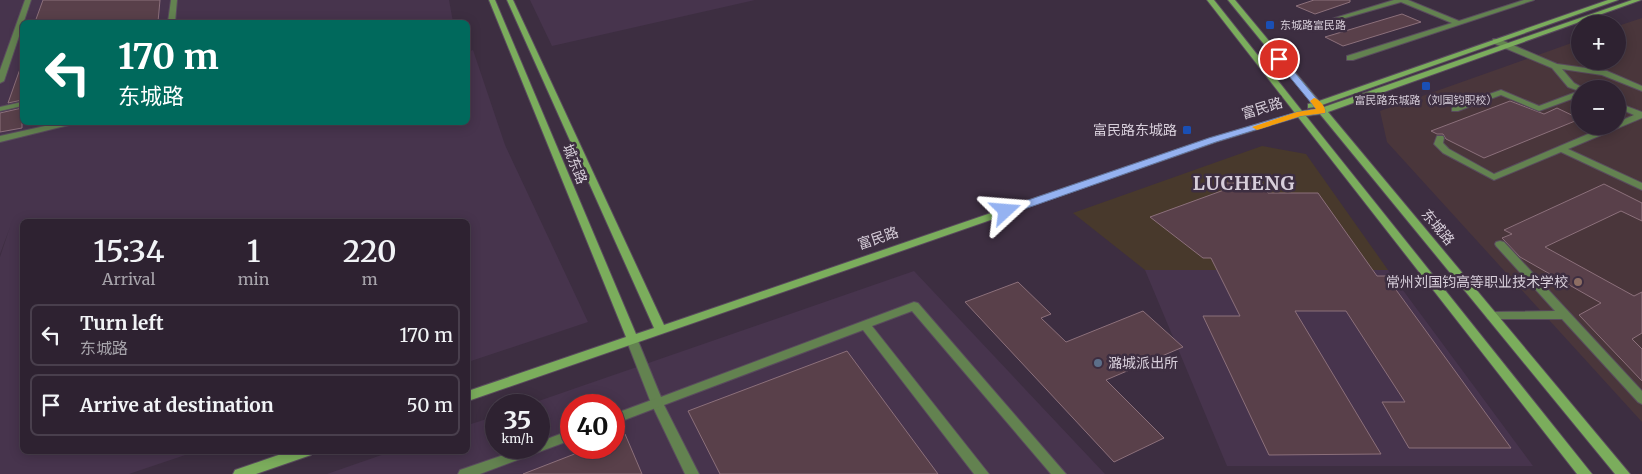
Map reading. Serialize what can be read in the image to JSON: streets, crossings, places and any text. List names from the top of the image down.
{
  "streets": {
    "street": ["富民路", "城东路", "东城路"]
  },
  "crossings": [
    ["富民路", "城东路"],
    ["富民路", "东城路"]
  ],
  "districts": ["LUCHENG"],
  "places": {
    "transit": ["东城路富民路", "富民路东城路（刘国钧职校）", "富民路东城路"],
    "other": ["常州刘国钧高等职业技术学校", "潞城派出所"]
  },
  "page": {
    "map_buttons": ["+", "−"],
    "turn": ["170 m", "东城路"],
    "eta": [
      "15:34",
      "Arrival",
      "1",
      "min",
      "220",
      "m"
    ],
    "list": [
      {
        "name": "Turn left",
        "note": "东城路",
        "value": "170 m"
      },
      {
        "name": "Arrive at destination",
        "value": "50 m"
      }
    ],
    "speed": "35 km/h",
    "limit": "40"
  }
}
